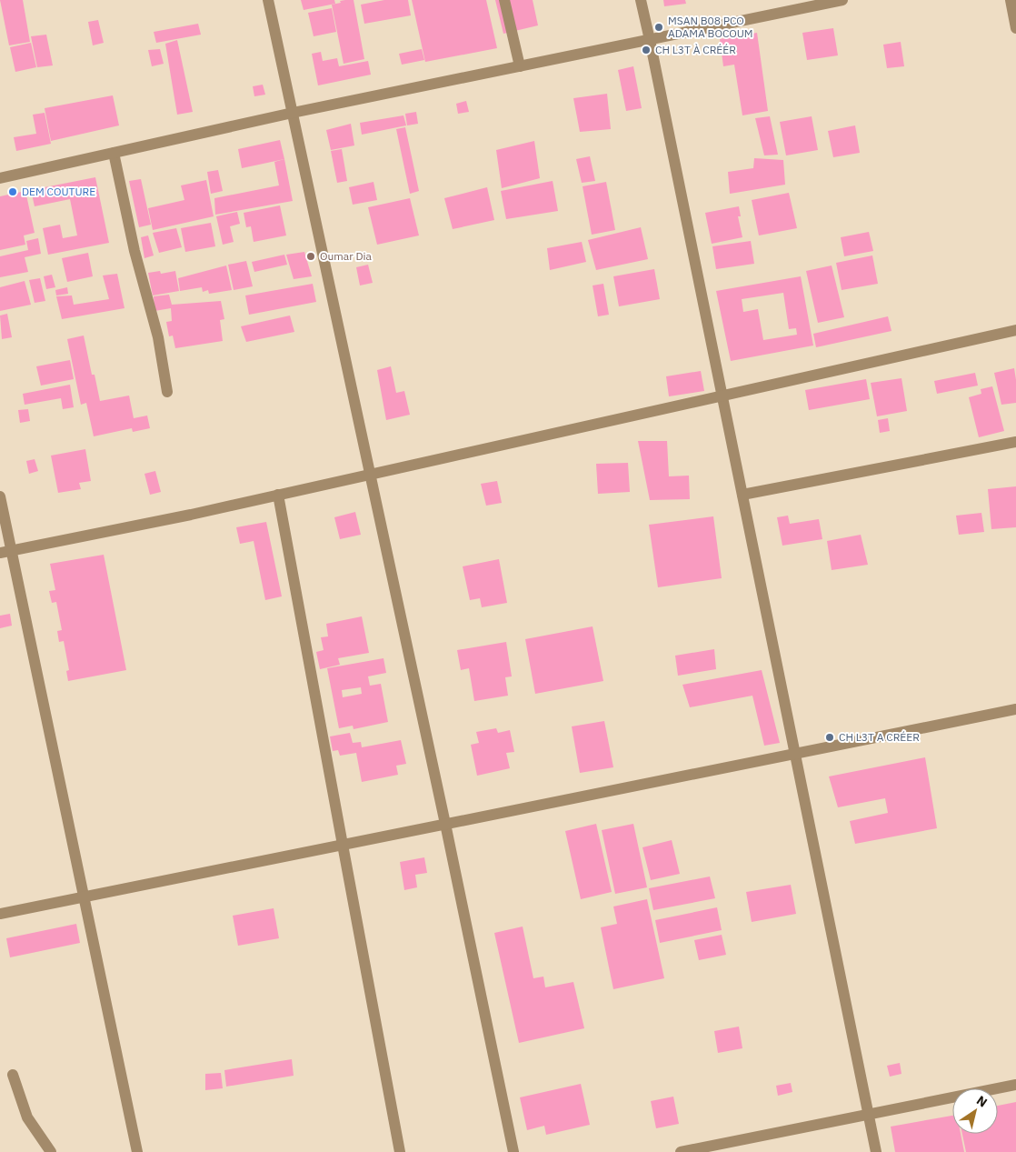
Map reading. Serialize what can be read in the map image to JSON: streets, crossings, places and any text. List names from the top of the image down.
{
  "places": [
    "MSAN B08 PCO ADAMA BOCOUM",
    "CH L3T À CRÉÉR",
    "DEM COUTURE",
    "Oumar Dia",
    "CH L3T A CRÉER"
  ],
  "north": "top right"
}
